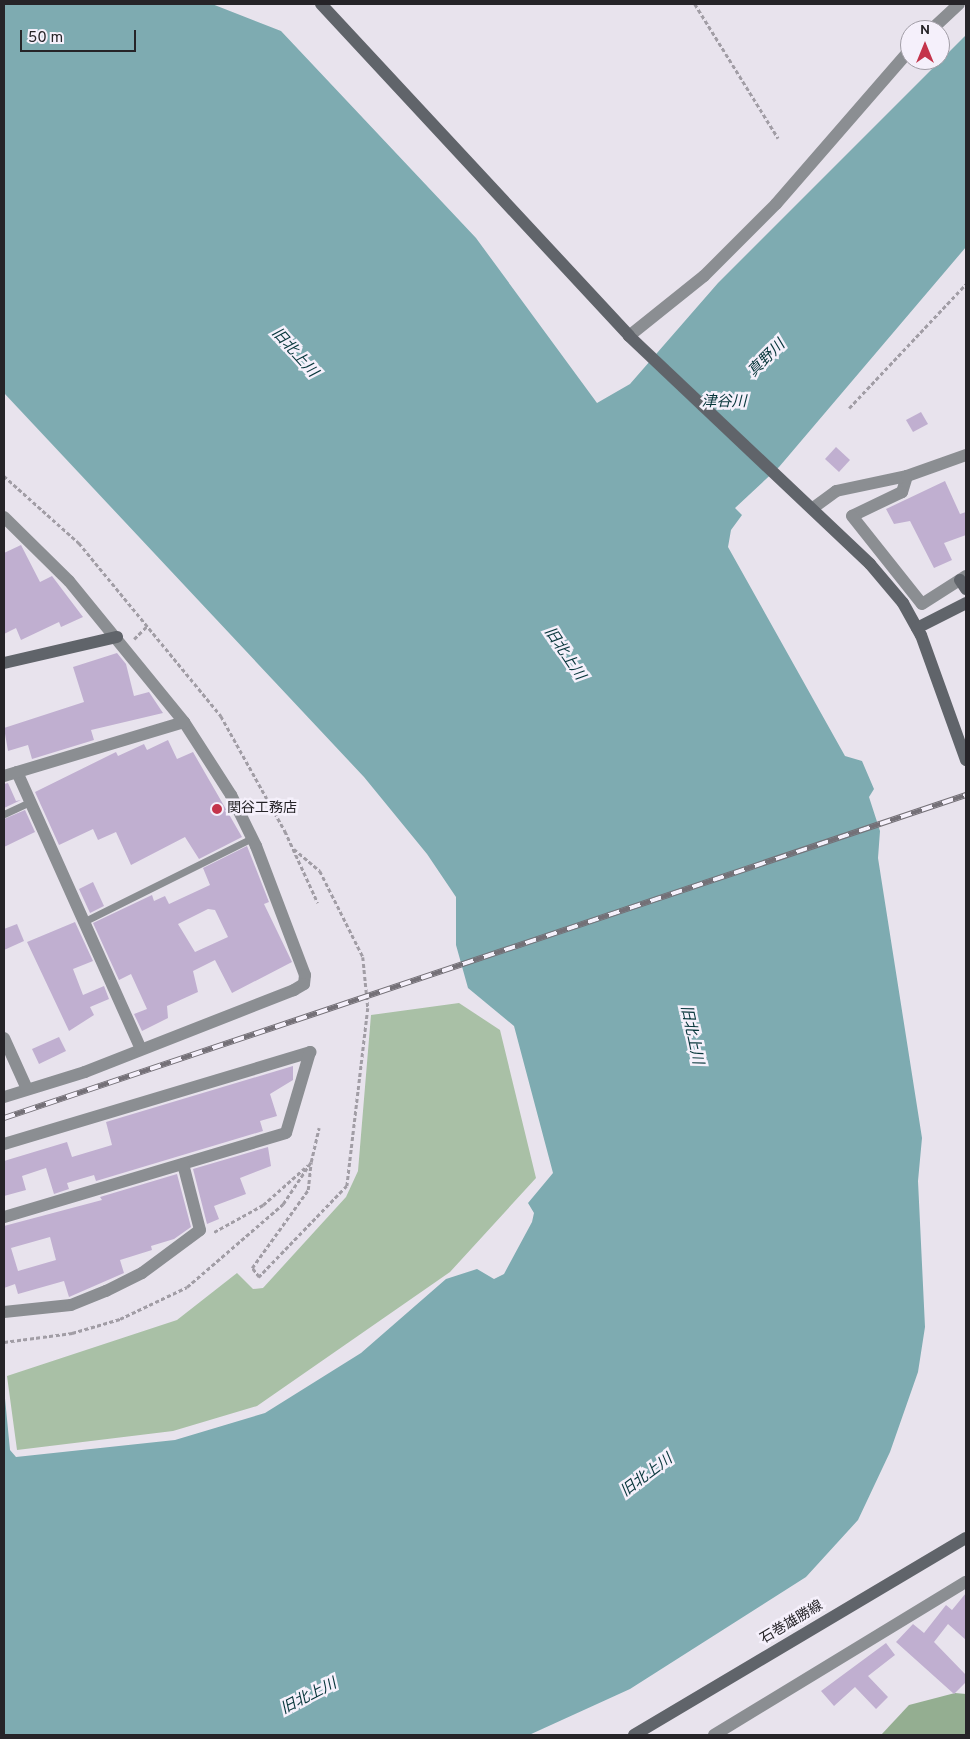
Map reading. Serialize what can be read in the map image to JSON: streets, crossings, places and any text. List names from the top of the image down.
{
  "streets": {
    "street": ["石巻雄勝線"]
  },
  "water": ["旧北上川", "真野川", "津谷川"],
  "places": ["関谷工務店"],
  "scale_bar": "50 m",
  "north": "top"
}
